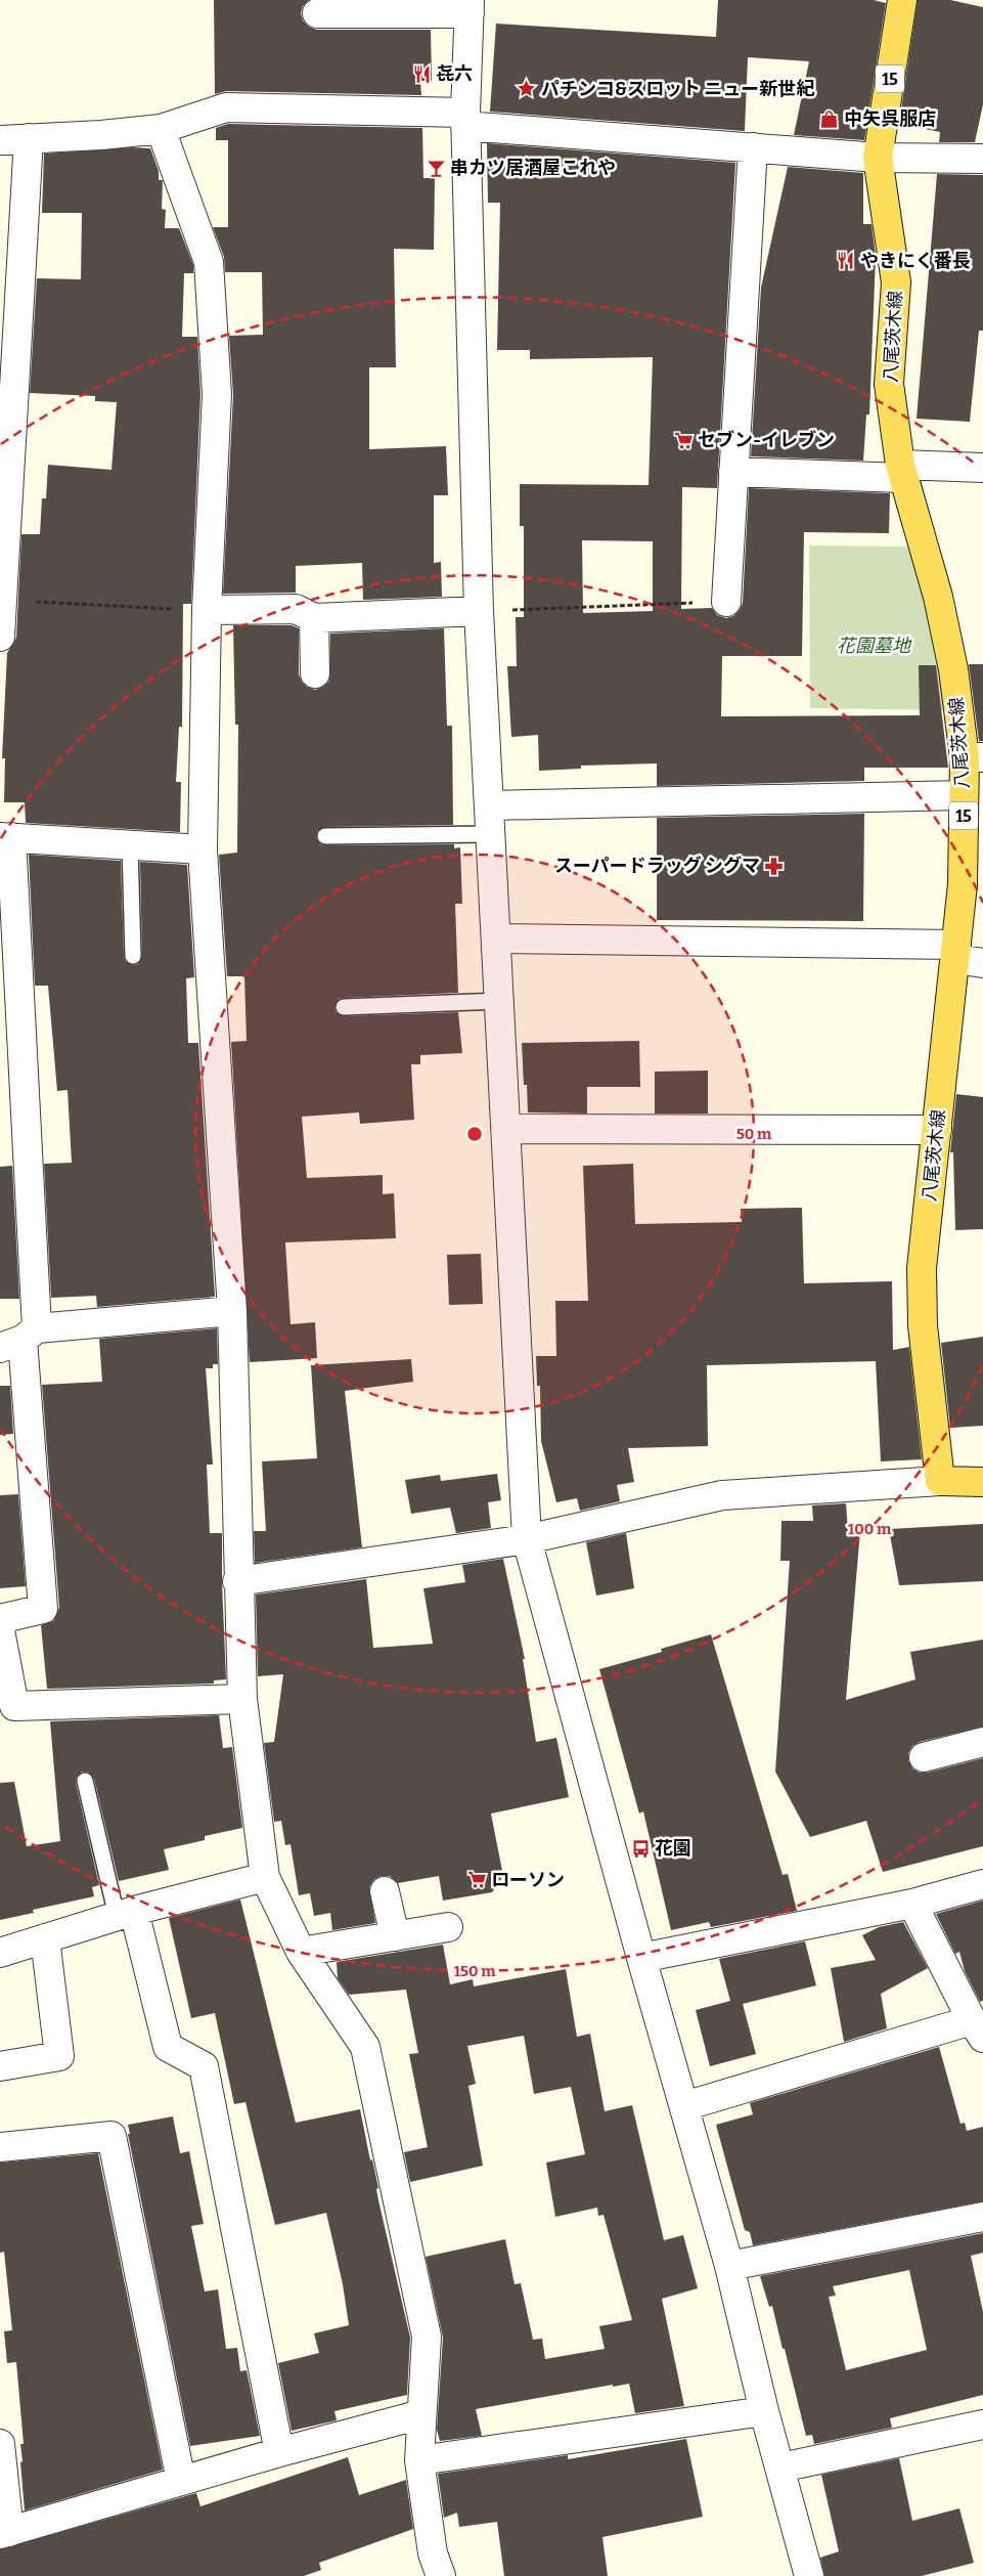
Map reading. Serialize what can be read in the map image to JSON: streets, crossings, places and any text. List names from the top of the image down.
{
  "streets": {
    "main road": ["15", "八尾茨木線"]
  },
  "parks": ["花園墓地"],
  "places": {
    "restaurant": ["㐂六", "やきにく番長"],
    "place": ["パチンコ&スロット ニュー新世紀"],
    "shop": ["中矢呉服店"],
    "bar": ["串カツ居酒屋これや"],
    "supermarket": ["セブン-イレブン", "ローソン"],
    "pharmacy": ["スーパードラッグ シグマ"],
    "bus stop": ["花園"]
  },
  "rings": ["50 m", "100 m", "150 m"]
}
